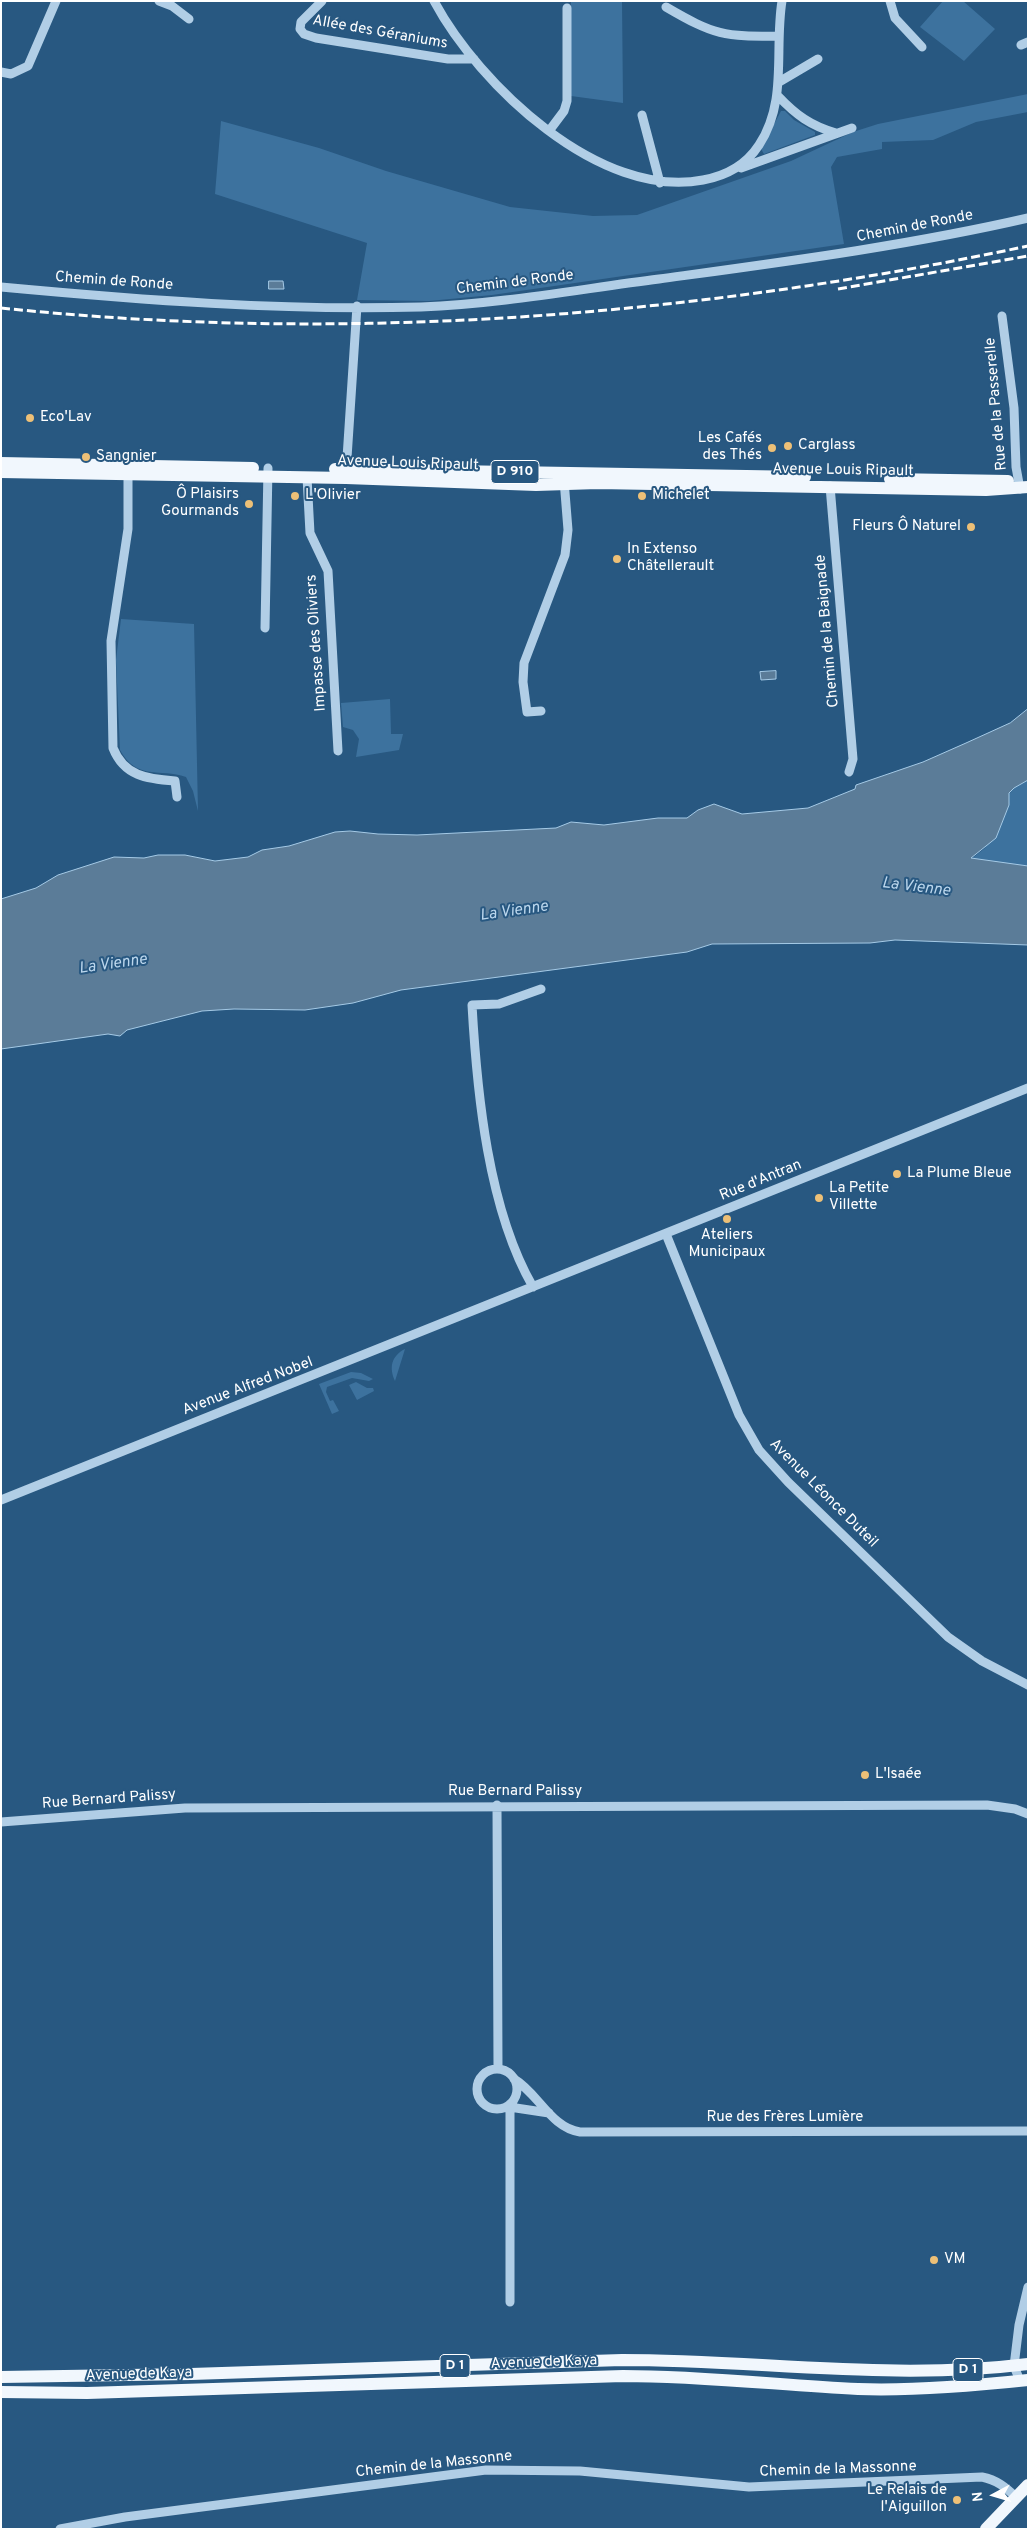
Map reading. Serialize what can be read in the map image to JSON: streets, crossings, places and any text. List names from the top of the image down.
{
  "streets": {
    "main road": [
      "Avenue Louis Ripault",
      "D 910",
      "Avenue de Kaya",
      "D 1"
    ],
    "street": [
      "Allée des Géraniums",
      "Chemin de Ronde",
      "Rue de la Passerelle",
      "Chemin de la Baignade",
      "Impasse des Oliviers",
      "Rue d'Antran",
      "Avenue Alfred Nobel",
      "Avenue Léonce Duteil",
      "Rue Bernard Palissy",
      "Rue des Frères Lumière",
      "Chemin de la Massonne"
    ]
  },
  "crossings": [
    ["Rue de la Passerelle", "Avenue Louis Ripault"],
    ["Avenue Louis Ripault", "Chemin de la Baignade"],
    ["Avenue Louis Ripault", "Impasse des Oliviers"],
    ["Rue d'Antran", "Avenue Alfred Nobel"],
    ["Rue d'Antran", "Avenue Léonce Duteil"]
  ],
  "water": ["La Vienne"],
  "places": [
    "Eco'Lav",
    "Carglass",
    "Les Cafés des Thés",
    "Sangnier",
    "L'Olivier",
    "Michelet",
    "Ô Plaisirs Gourmands",
    "Fleurs Ô Naturel",
    "In Extenso Châtellerault",
    "La Plume Bleue",
    "La Petite Villette",
    "Ateliers Municipaux",
    "L'Isaée",
    "VM",
    "Le Relais de l'Aiguillon"
  ],
  "north": "left"
}
